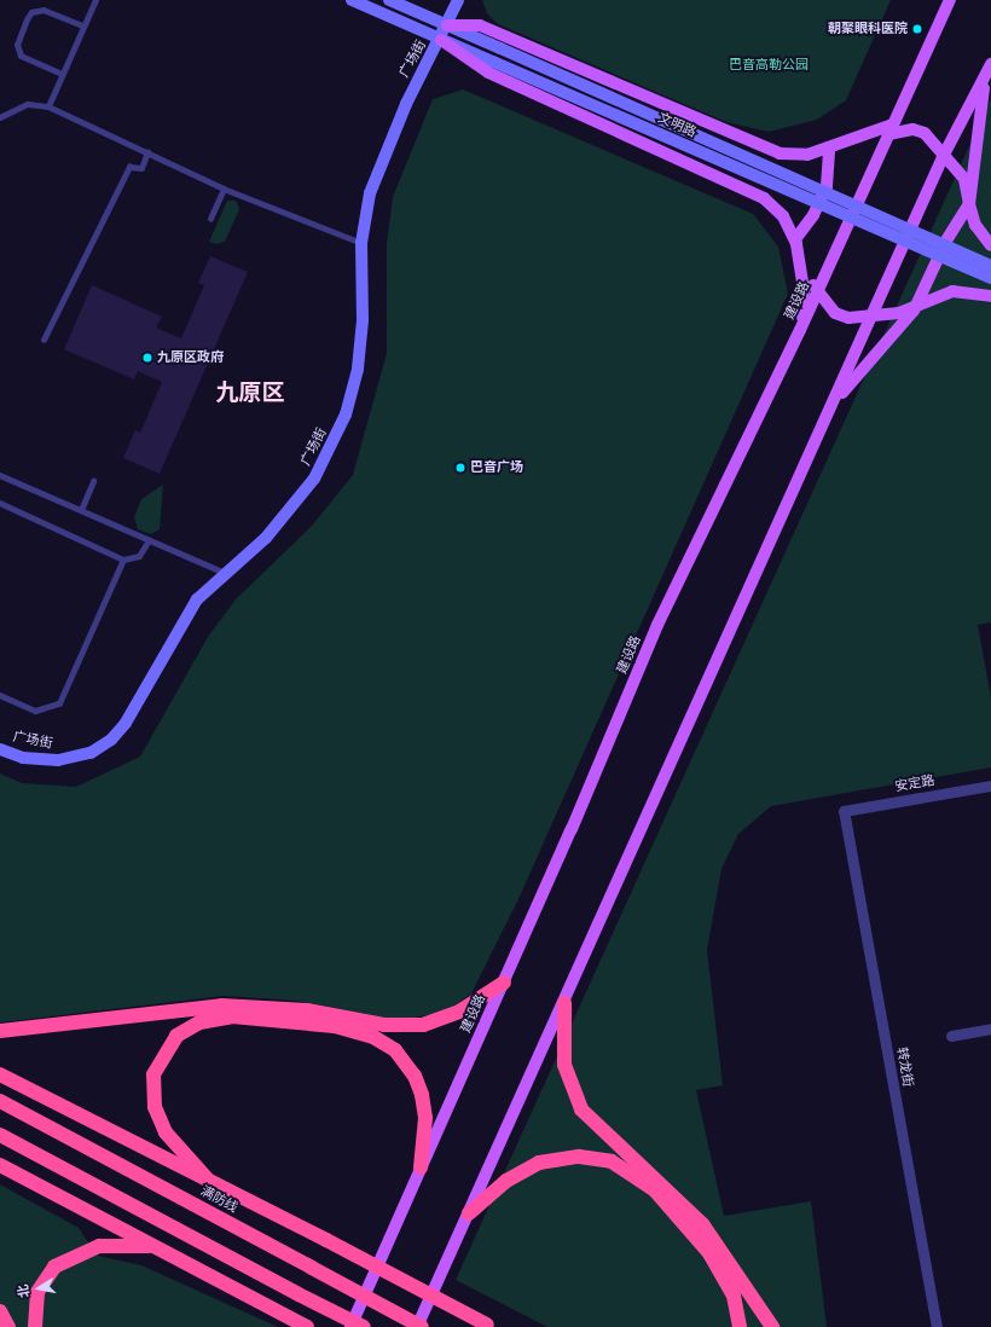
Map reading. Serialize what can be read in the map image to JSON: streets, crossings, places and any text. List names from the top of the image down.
{
  "streets": {
    "highway": ["满防线"],
    "main road": ["广场街", "文明路", "建设路"],
    "street": ["安定路", "转龙街"]
  },
  "crossings": [
    ["广场街", "文明路"],
    ["安定路", "转龙街"]
  ],
  "districts": ["九原区"],
  "parks": ["巴音高勒公园"],
  "places": ["朝聚眼科医院", "九原区政府", "巴音广场"],
  "north": "left"
}
